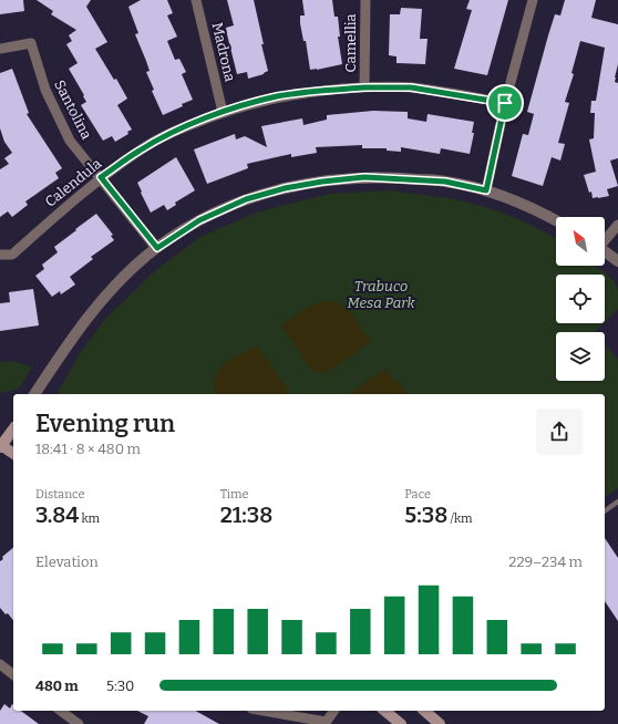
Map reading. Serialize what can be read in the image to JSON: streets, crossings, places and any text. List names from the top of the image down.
{
  "streets": {
    "street": [
      "Camellia",
      "Madrona",
      "Santolina",
      "Calendula"
    ]
  },
  "crossings": [
    ["Camellia", "Calendula"],
    ["Madrona", "Calendula"],
    ["Santolina", "Calendula"]
  ],
  "parks": ["Trabuco Mesa Park"],
  "north": "top left",
  "page": {
    "heading": ["Evening run", "18:41 · 8 × 480 m"],
    "stats": [
      ["Distance", "3.84 km"],
      ["Time", "21:38"],
      ["Pace", "5:38 /km"]
    ],
    "chart": ["Elevation", "229–234 m"],
    "list": [
      {
        "name": "480 m",
        "note": "5:30"
      }
    ]
  }
}
